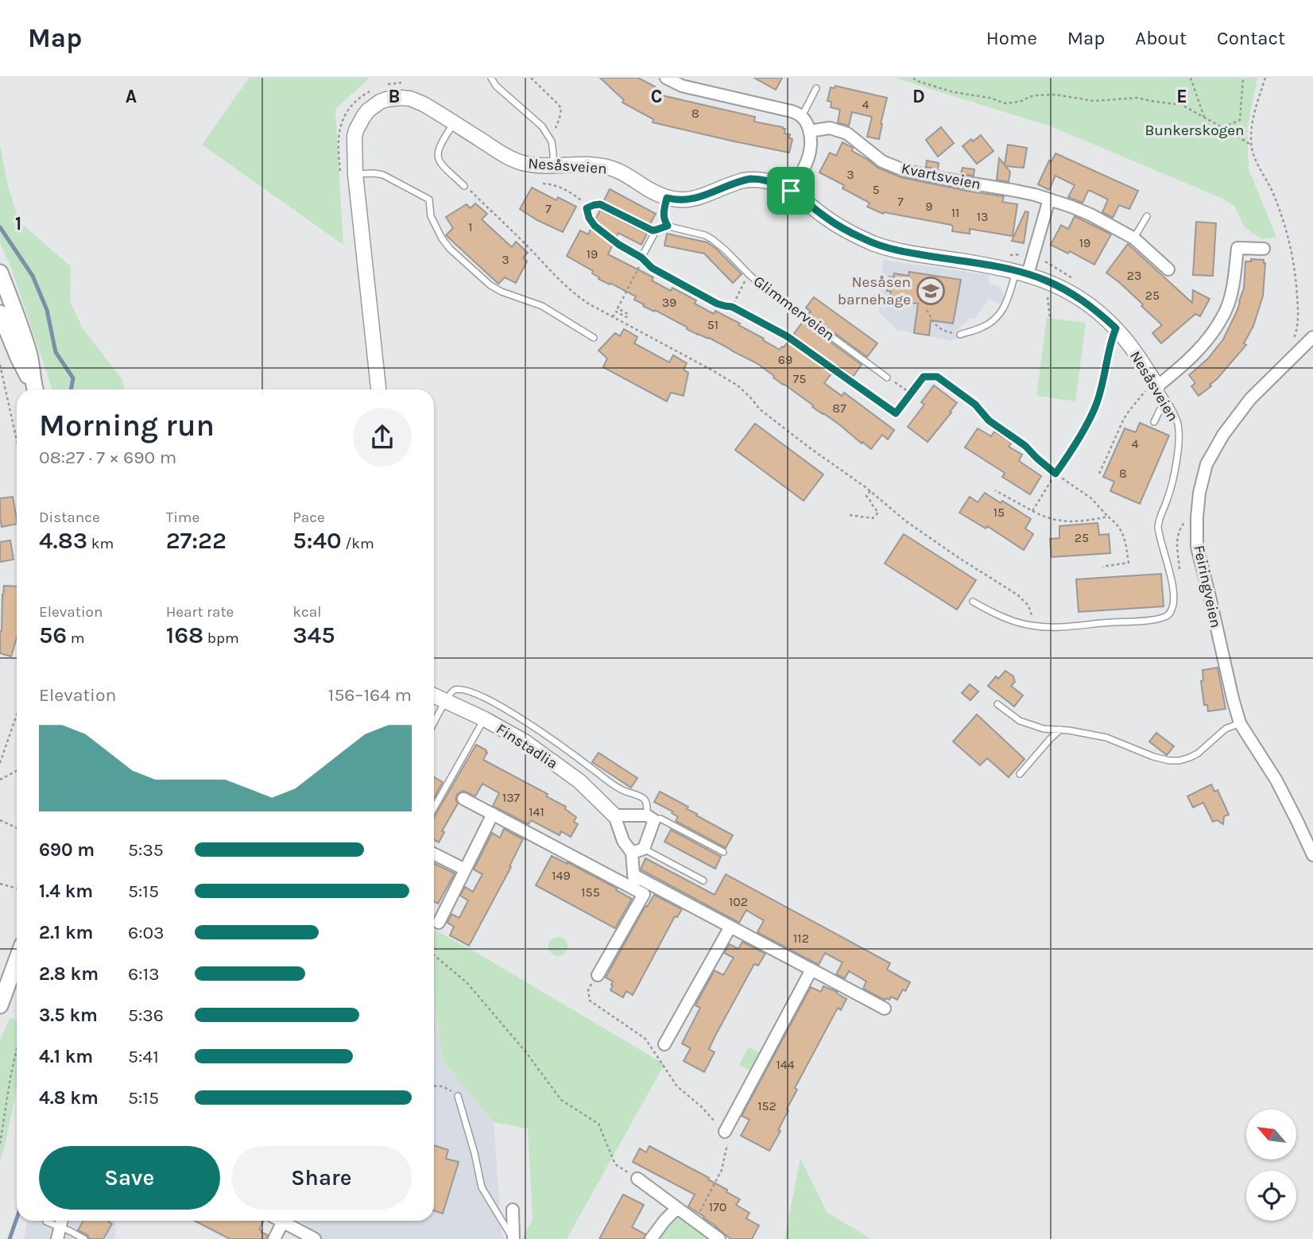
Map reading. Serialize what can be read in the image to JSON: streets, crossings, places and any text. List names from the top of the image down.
{
  "streets": {
    "street": [
      "Nesåsveien",
      "Kvartsveien",
      "Feiringveien",
      "Finstadlia"
    ],
    "lane": ["Glimmerveien"]
  },
  "parks": ["Bunkerskogen"],
  "places": {
    "school or university": ["Nesåsen barnehage"]
  },
  "house_numbers": [
    "4",
    "8",
    "3",
    "5",
    "7",
    "9",
    "7",
    "11",
    "13",
    "1",
    "19",
    "19",
    "3",
    "23",
    "25",
    "39",
    "51",
    "69",
    "75",
    "87",
    "4",
    "8",
    "15",
    "25",
    "137",
    "141",
    "149",
    "155",
    "102",
    "112",
    "144",
    "152",
    "170"
  ],
  "north": "top left",
  "page": {
    "header": "Map",
    "nav": [
      "Home",
      "Map",
      "About",
      "Contact"
    ],
    "heading": ["Morning run", "08:27 · 7 × 690 m"],
    "stats": [
      ["Distance", "4.83 km"],
      ["Time", "27:22"],
      ["Pace", "5:40 /km"],
      ["Elevation", "56 m"],
      ["Heart rate", "168 bpm"],
      ["kcal", "345"]
    ],
    "chart": ["Elevation", "156–164 m"],
    "list": [
      {
        "name": "690 m",
        "note": "5:35"
      },
      {
        "name": "1.4 km",
        "note": "5:15"
      },
      {
        "name": "2.1 km",
        "note": "6:03"
      },
      {
        "name": "2.8 km",
        "note": "6:13"
      },
      {
        "name": "3.5 km",
        "note": "5:36"
      },
      {
        "name": "4.1 km",
        "note": "5:41"
      },
      {
        "name": "4.8 km",
        "note": "5:15"
      }
    ],
    "buttons": ["Save", "Share"]
  },
  "grid": {
    "columns": [
      "A",
      "B",
      "C",
      "D",
      "E"
    ],
    "rows": ["1"]
  }
}
